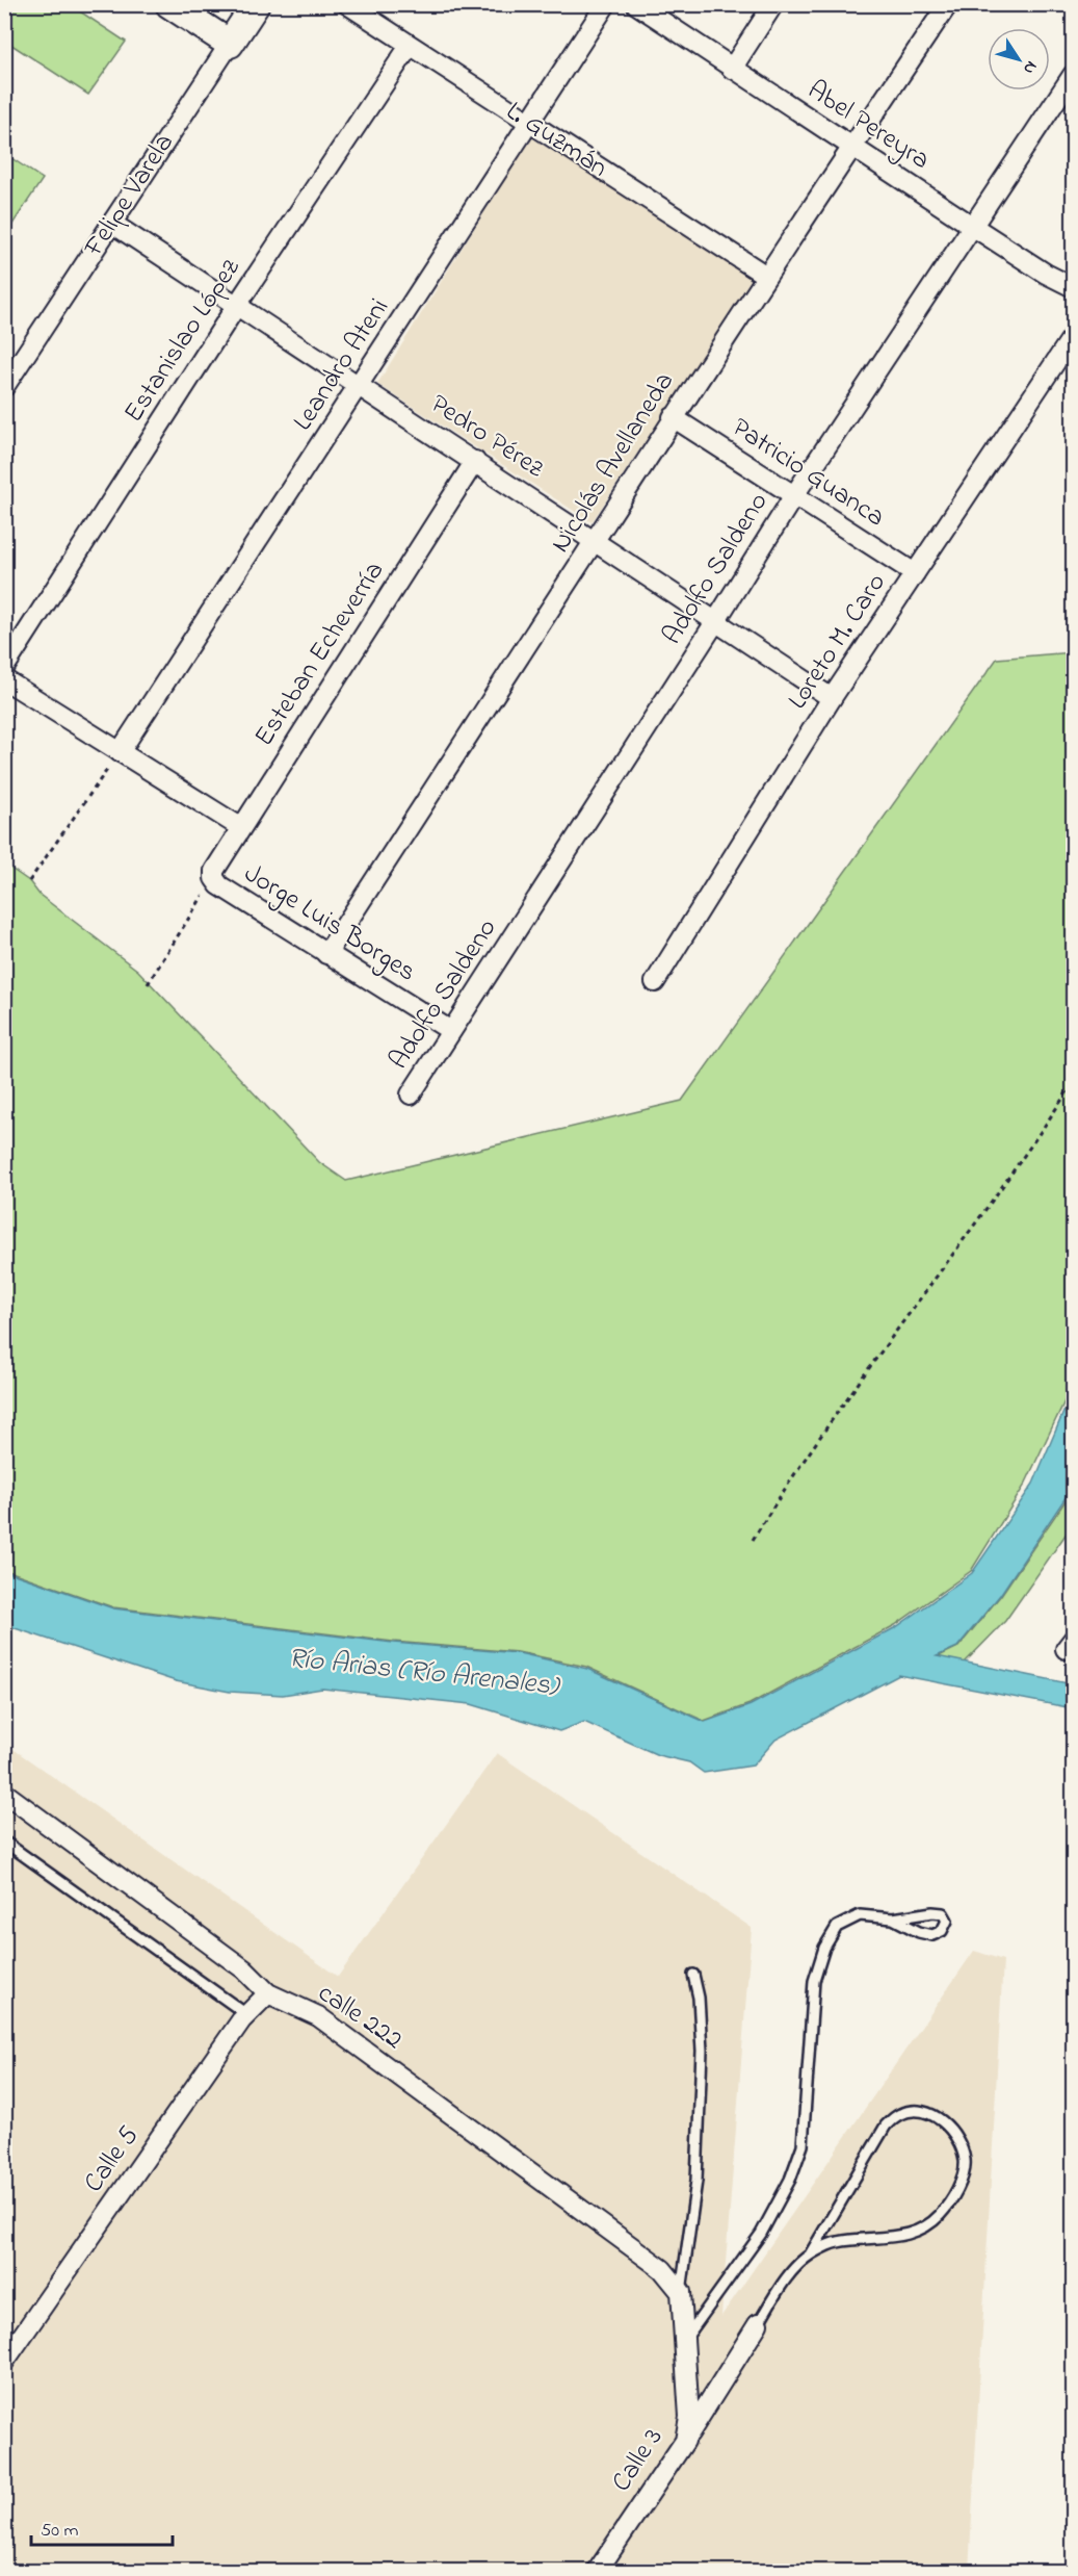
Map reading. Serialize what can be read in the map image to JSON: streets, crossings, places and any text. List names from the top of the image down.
{
  "streets": {
    "street": [
      "Abel Pereyra",
      "L. Guzmán",
      "Felipe Varela",
      "Estanislao López",
      "Leandro Ateni",
      "Pedro Pérez",
      "Nicolás Avellaneda",
      "Patricio Guanca",
      "Adolfo Saldeno",
      "Loreto M. Caro",
      "Esteban Echeverría",
      "Jorge Luis Borges",
      "calle 222",
      "Calle 5",
      "Calle 3"
    ]
  },
  "crossings": [
    ["Abel Pereyra", "Nicolás Avellaneda"],
    ["Abel Pereyra", "Adolfo Saldeno"],
    ["L. Guzmán", "Estanislao López"],
    ["L. Guzmán", "Leandro Ateni"],
    ["L. Guzmán", "Nicolás Avellaneda"],
    ["Felipe Varela", "Pedro Pérez"],
    ["Estanislao López", "Pedro Pérez"],
    ["Leandro Ateni", "Pedro Pérez"],
    ["Leandro Ateni", "Jorge Luis Borges"],
    ["Pedro Pérez", "Nicolás Avellaneda"],
    ["Pedro Pérez", "Adolfo Saldeno"],
    ["Pedro Pérez", "Loreto M. Caro"],
    ["Pedro Pérez", "Esteban Echeverría"],
    ["Nicolás Avellaneda", "Patricio Guanca"],
    ["Nicolás Avellaneda", "Jorge Luis Borges"],
    ["Patricio Guanca", "Adolfo Saldeno"],
    ["Patricio Guanca", "Loreto M. Caro"],
    ["Adolfo Saldeno", "Jorge Luis Borges"],
    ["Esteban Echeverría", "Jorge Luis Borges"],
    ["calle 222", "Calle 5"],
    ["calle 222", "Calle 3"]
  ],
  "water": ["Río Arias (Río Arenales)"],
  "scale_bar": "50 m",
  "north": "bottom right"
}
